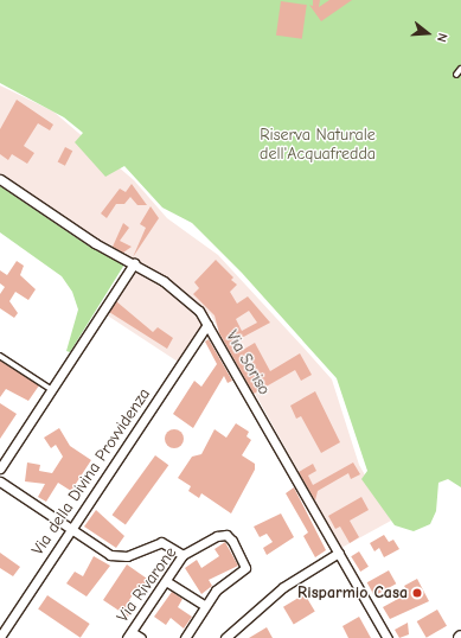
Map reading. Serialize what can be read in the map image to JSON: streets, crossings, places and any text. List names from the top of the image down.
{
  "streets": {
    "street": ["Via Soriso", "Via della Divina Provvidenza", "Via Rivarone"]
  },
  "crossings": [
    ["Via Soriso", "Via della Divina Provvidenza"]
  ],
  "parks": ["Riserva Naturale dell'Acquafredda"],
  "places": ["Risparmio Casa"],
  "north": "right"
}
